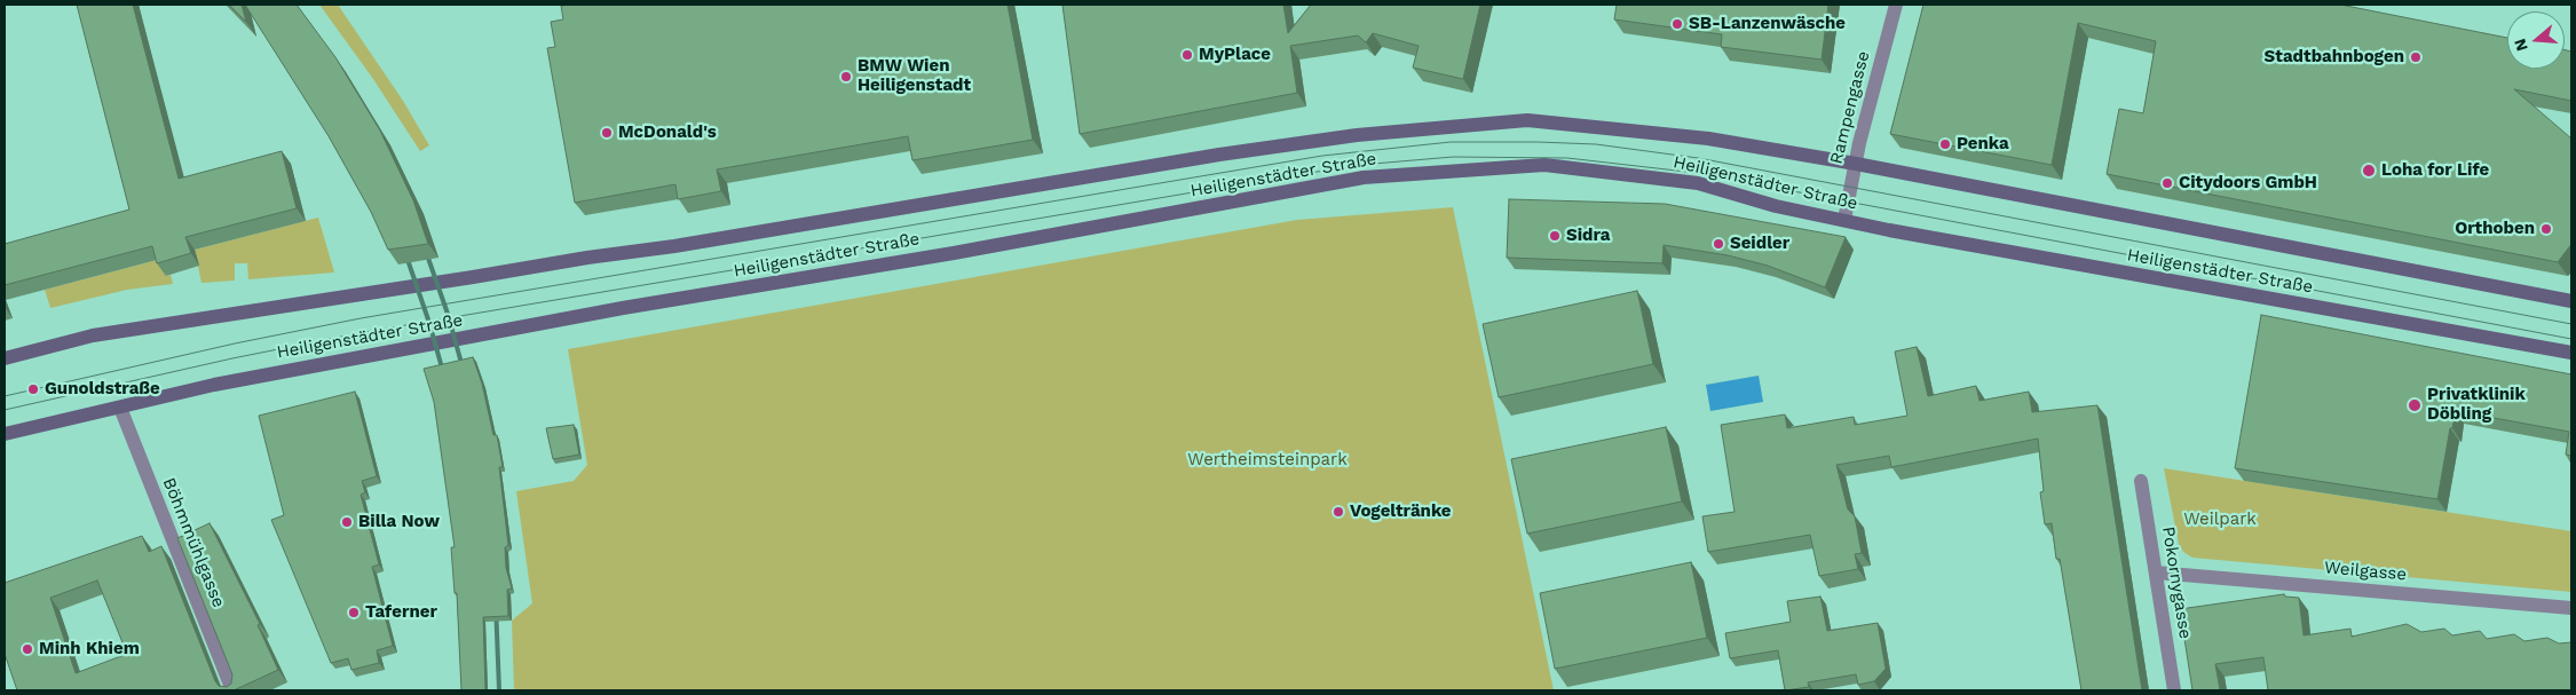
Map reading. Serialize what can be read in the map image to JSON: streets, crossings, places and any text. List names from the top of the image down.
{
  "streets": {
    "main road": ["Heiligenstädter Straße"],
    "street": [
      "Rampengasse",
      "Böhmmühlgasse",
      "Weilgasse",
      "Pokornygasse"
    ]
  },
  "crossings": [
    ["Rampengasse", "Heiligenstädter Straße"],
    ["Heiligenstädter Straße", "Böhmmühlgasse"],
    ["Weilgasse", "Pokornygasse"]
  ],
  "parks": ["Wertheimsteinpark", "Weilpark"],
  "places": [
    "SB-Lanzenwäsche",
    "MyPlace",
    "Stadtbahnbogen",
    "BMW Wien Heiligenstadt",
    "McDonald's",
    "Penka",
    "Loha for Life",
    "Citydoors GmbH",
    "Orthoben",
    "Sidra",
    "Seidler",
    "Gunoldstraße",
    "Privatklinik Döbling",
    "Vogeltränke",
    "Billa Now",
    "Taferner",
    "Minh Khiem"
  ],
  "north": "left"
}
